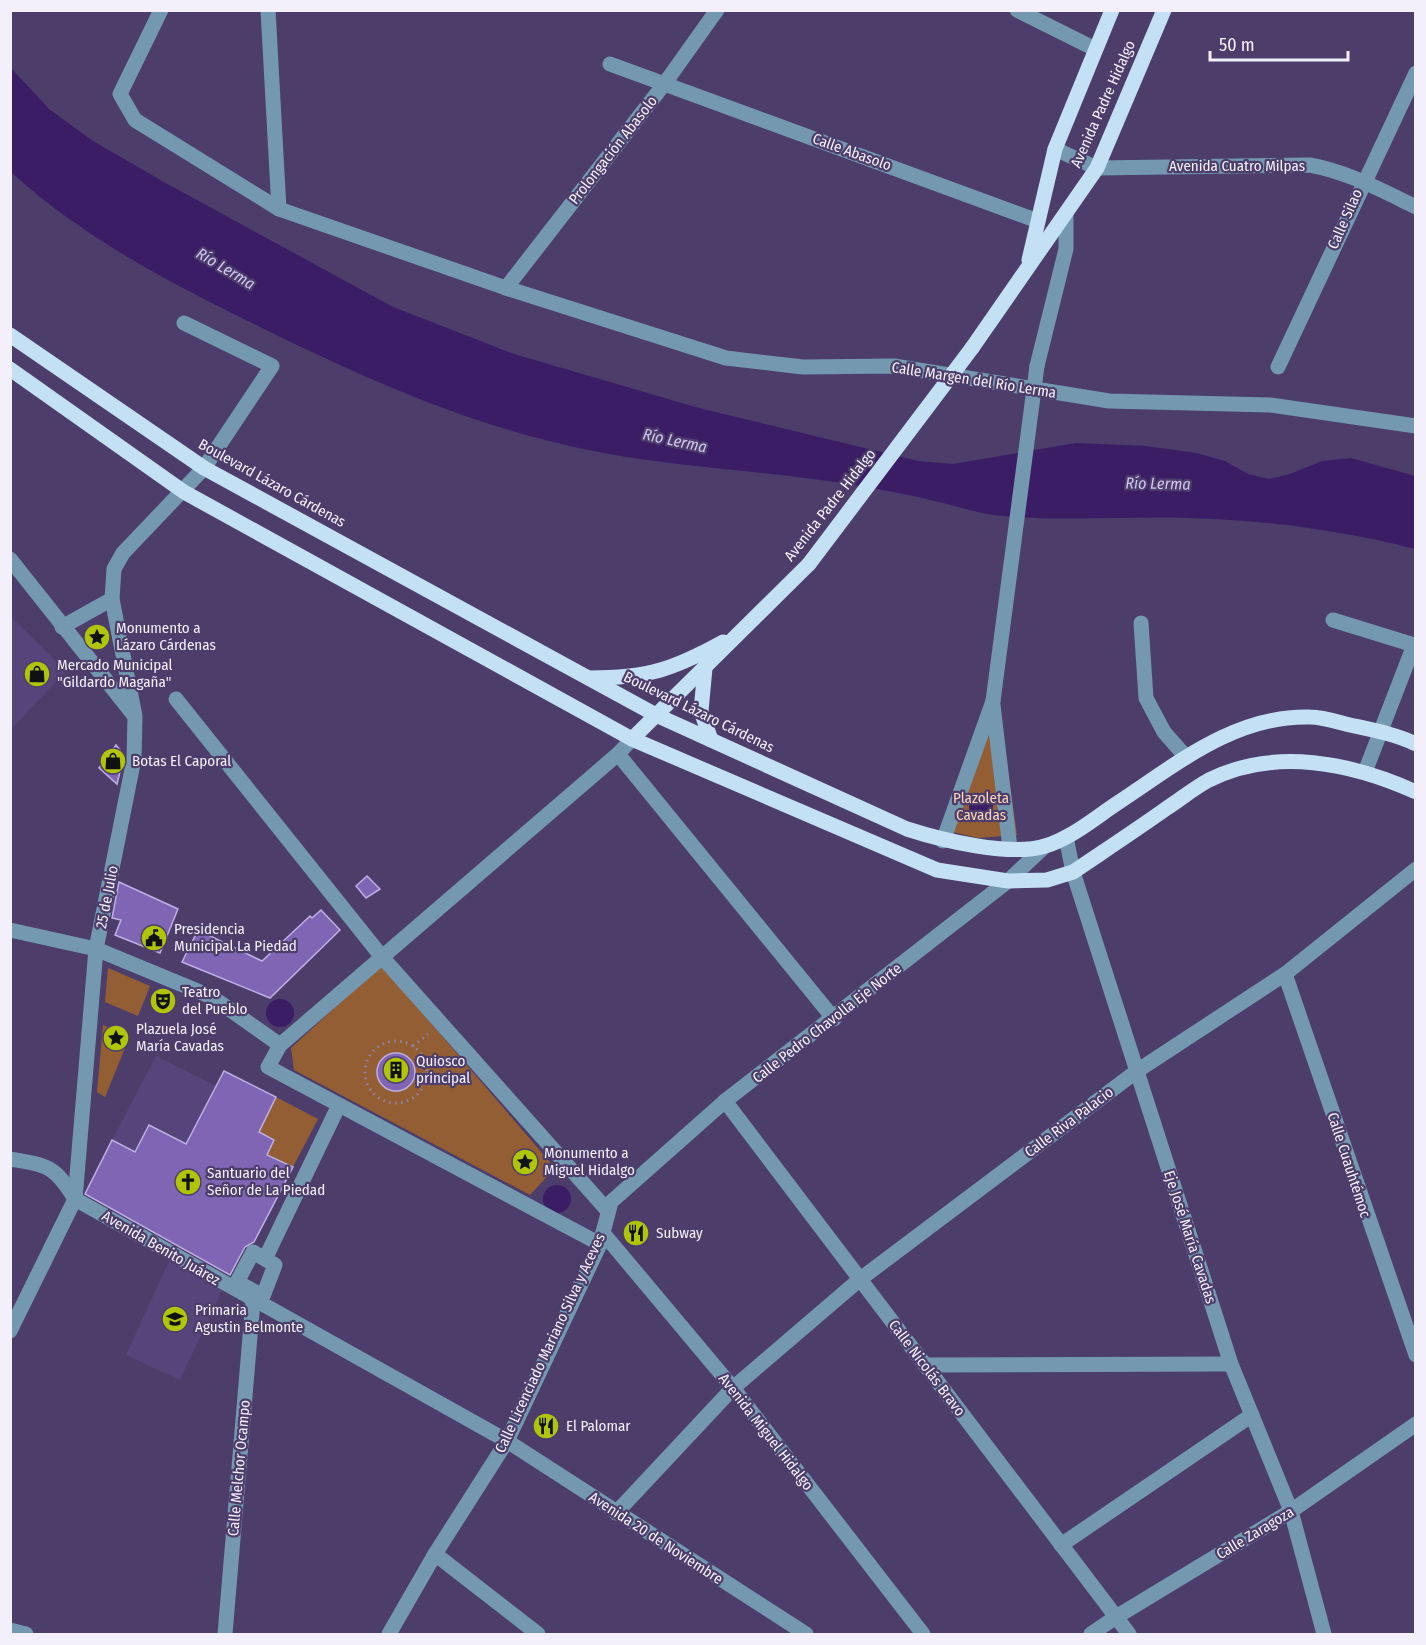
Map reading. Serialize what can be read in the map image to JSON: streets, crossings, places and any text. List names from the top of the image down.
{
  "streets": {
    "main road": ["Avenida Padre Hidalgo", "Boulevard Lázaro Cárdenas"],
    "street": [
      "Prolongación Abasolo",
      "Calle Abasolo",
      "Avenida Cuatro Milpas",
      "Calle Silao",
      "Calle Margen del Río Lerma",
      "25 de Julio",
      "Calle Pedro Chavolla Eje Norte",
      "Calle Riva Palacio",
      "Calle Cuauhtémoc",
      "Eje José María Cavadas",
      "Avenida Benito Juárez",
      "Calle Licenciado Mariano Silva y Aceves",
      "Calle Nicolás Bravo",
      "Avenida Miguel Hidalgo",
      "Calle Melchor Ocampo",
      "Calle Zaragoza",
      "Avenida 20 de Noviembre"
    ]
  },
  "crossings": [
    ["Avenida Padre Hidalgo", "Calle Abasolo"],
    ["Avenida Padre Hidalgo", "Avenida Cuatro Milpas"],
    ["Avenida Padre Hidalgo", "Boulevard Lázaro Cárdenas"],
    ["Prolongación Abasolo", "Calle Abasolo"],
    ["Prolongación Abasolo", "Calle Margen del Río Lerma"],
    ["Avenida Cuatro Milpas", "Calle Silao"],
    ["Boulevard Lázaro Cárdenas", "25 de Julio"],
    ["Boulevard Lázaro Cárdenas", "Calle Pedro Chavolla Eje Norte"],
    ["Boulevard Lázaro Cárdenas", "Eje José María Cavadas"],
    ["25 de Julio", "Avenida Benito Juárez"],
    ["Calle Pedro Chavolla Eje Norte", "Calle Licenciado Mariano Silva y Aceves"],
    ["Calle Pedro Chavolla Eje Norte", "Calle Nicolás Bravo"],
    ["Calle Riva Palacio", "Calle Cuauhtémoc"],
    ["Calle Riva Palacio", "Eje José María Cavadas"],
    ["Calle Riva Palacio", "Calle Nicolás Bravo"],
    ["Calle Riva Palacio", "Avenida Miguel Hidalgo"],
    ["Calle Riva Palacio", "Avenida 20 de Noviembre"],
    ["Eje José María Cavadas", "Calle Zaragoza"],
    ["Avenida Benito Juárez", "Calle Licenciado Mariano Silva y Aceves"],
    ["Avenida Benito Juárez", "Calle Melchor Ocampo"],
    ["Avenida Benito Juárez", "Avenida 20 de Noviembre"],
    ["Calle Licenciado Mariano Silva y Aceves", "Avenida Miguel Hidalgo"],
    ["Calle Licenciado Mariano Silva y Aceves", "Avenida 20 de Noviembre"],
    ["Calle Nicolás Bravo", "Calle Zaragoza"]
  ],
  "water": ["Río Lerma"],
  "parks": ["Plazoleta Cavadas"],
  "places": {
    "place": ["Monumento a Lázaro Cárdenas", "Plazuela José María Cavadas", "Monumento a Miguel Hidalgo"],
    "shop": ["Mercado Municipal \"Gildardo Magaña\"", "Botas El Caporal"],
    "public building": ["Presidencia Municipal La Piedad"],
    "theatre": ["Teatro del Pueblo"],
    "building": ["Quiosco principal"],
    "church": ["Santuario del Señor de La Piedad"],
    "restaurant": ["Subway", "El Palomar"],
    "school or university": ["Primaria Agustin Belmonte"]
  },
  "scale_bar": "50 m"
}
